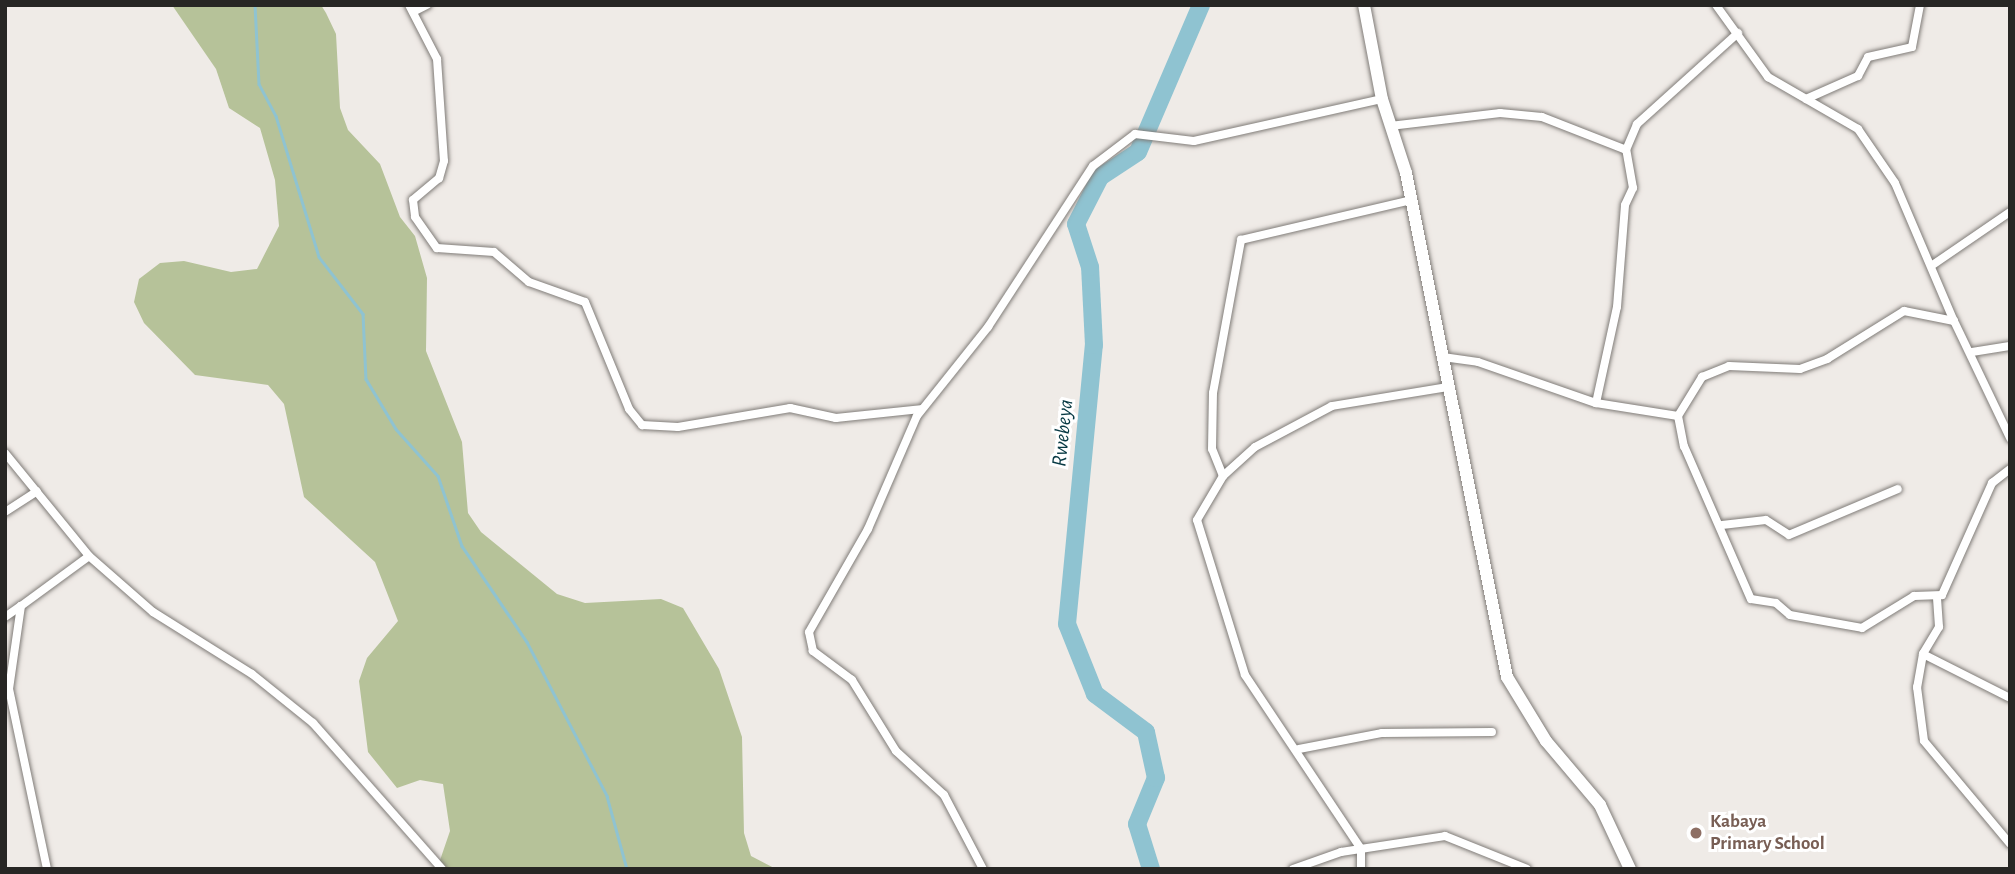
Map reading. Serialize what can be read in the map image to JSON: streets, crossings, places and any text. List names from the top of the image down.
{
  "water": ["Rwebeya"],
  "places": ["Kabaya Primary School"]
}
